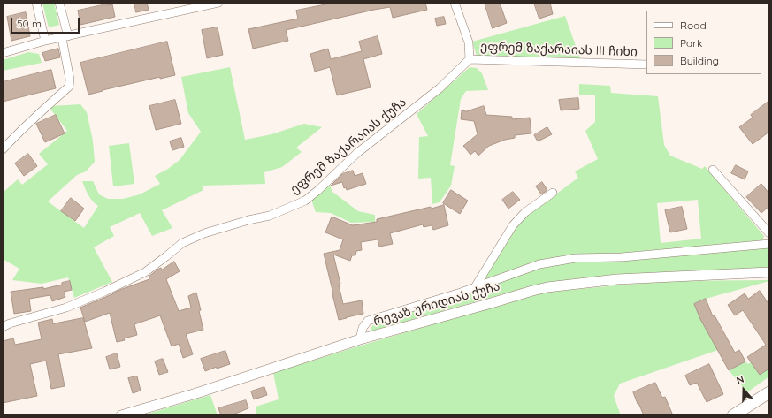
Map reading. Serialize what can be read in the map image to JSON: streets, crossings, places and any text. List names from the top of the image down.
{
  "streets": {
    "street": ["ეფრემ ზაქარაიას III ჩიხი", "ეფრემ ზაქარაიას ქუჩა", "რევაზ ურიდიას ქუჩა"]
  },
  "crossings": [
    ["ეფრემ ზაქარაიას III ჩიხი", "ეფრემ ზაქარაიას ქუჩა"]
  ],
  "legend": ["Road", "Park", "Building"],
  "scale_bar": "50 m",
  "north": "top"
}
